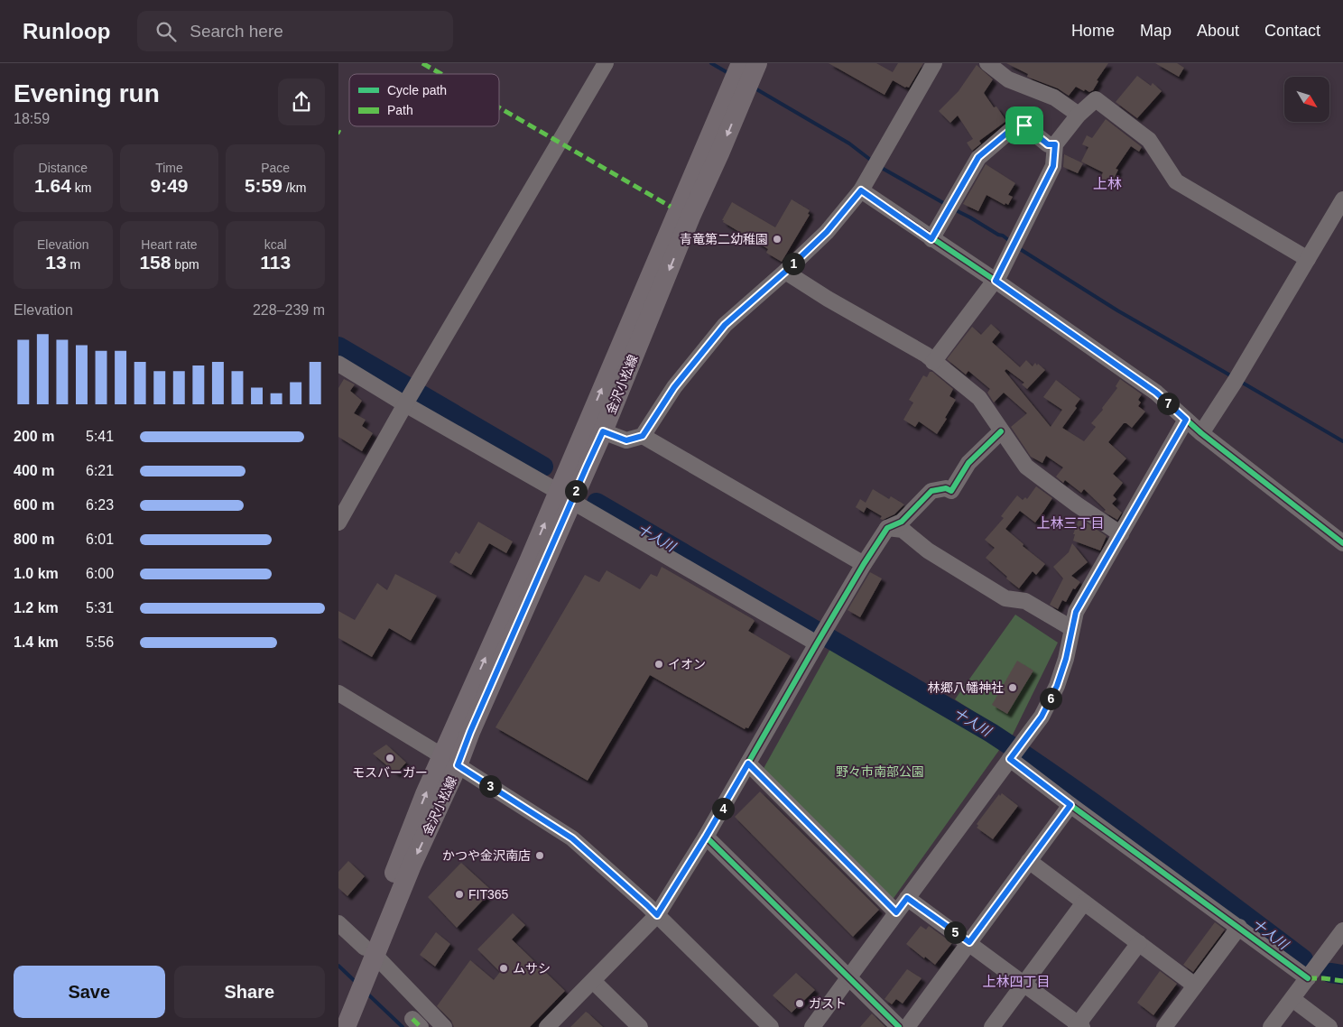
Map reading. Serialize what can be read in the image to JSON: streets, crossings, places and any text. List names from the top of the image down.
{
  "streets": {
    "main road": ["金沢小松線"]
  },
  "districts": ["上林", "上林三丁目", "上林四丁目"],
  "water": ["十人川"],
  "parks": ["野々市南部公園"],
  "places": [
    "青竜第二幼稚園",
    "イオン",
    "林郷八幡神社",
    "モスバーガー",
    "かつや金沢南店",
    "FIT365",
    "ムサシ",
    "ガスト"
  ],
  "legend": ["Cycle path", "Path"],
  "north": "bottom right",
  "page": {
    "header": "Runloop",
    "search": "Search here",
    "nav": [
      "Home",
      "Map",
      "About",
      "Contact"
    ],
    "heading": ["Evening run", "18:59"],
    "stats": [
      ["Distance", "1.64 km"],
      ["Time", "9:49"],
      ["Pace", "5:59 /km"],
      ["Elevation", "13 m"],
      ["Heart rate", "158 bpm"],
      ["kcal", "113"]
    ],
    "pins": [
      "1",
      "7",
      "2",
      "6",
      "3",
      "4",
      "5"
    ],
    "chart": ["Elevation", "228–239 m"],
    "list": [
      {
        "name": "200 m",
        "note": "5:41"
      },
      {
        "name": "400 m",
        "note": "6:21"
      },
      {
        "name": "600 m",
        "note": "6:23"
      },
      {
        "name": "800 m",
        "note": "6:01"
      },
      {
        "name": "1.0 km",
        "note": "6:00"
      },
      {
        "name": "1.2 km",
        "note": "5:31"
      },
      {
        "name": "1.4 km",
        "note": "5:56"
      }
    ],
    "buttons": ["Save", "Share"]
  }
}
